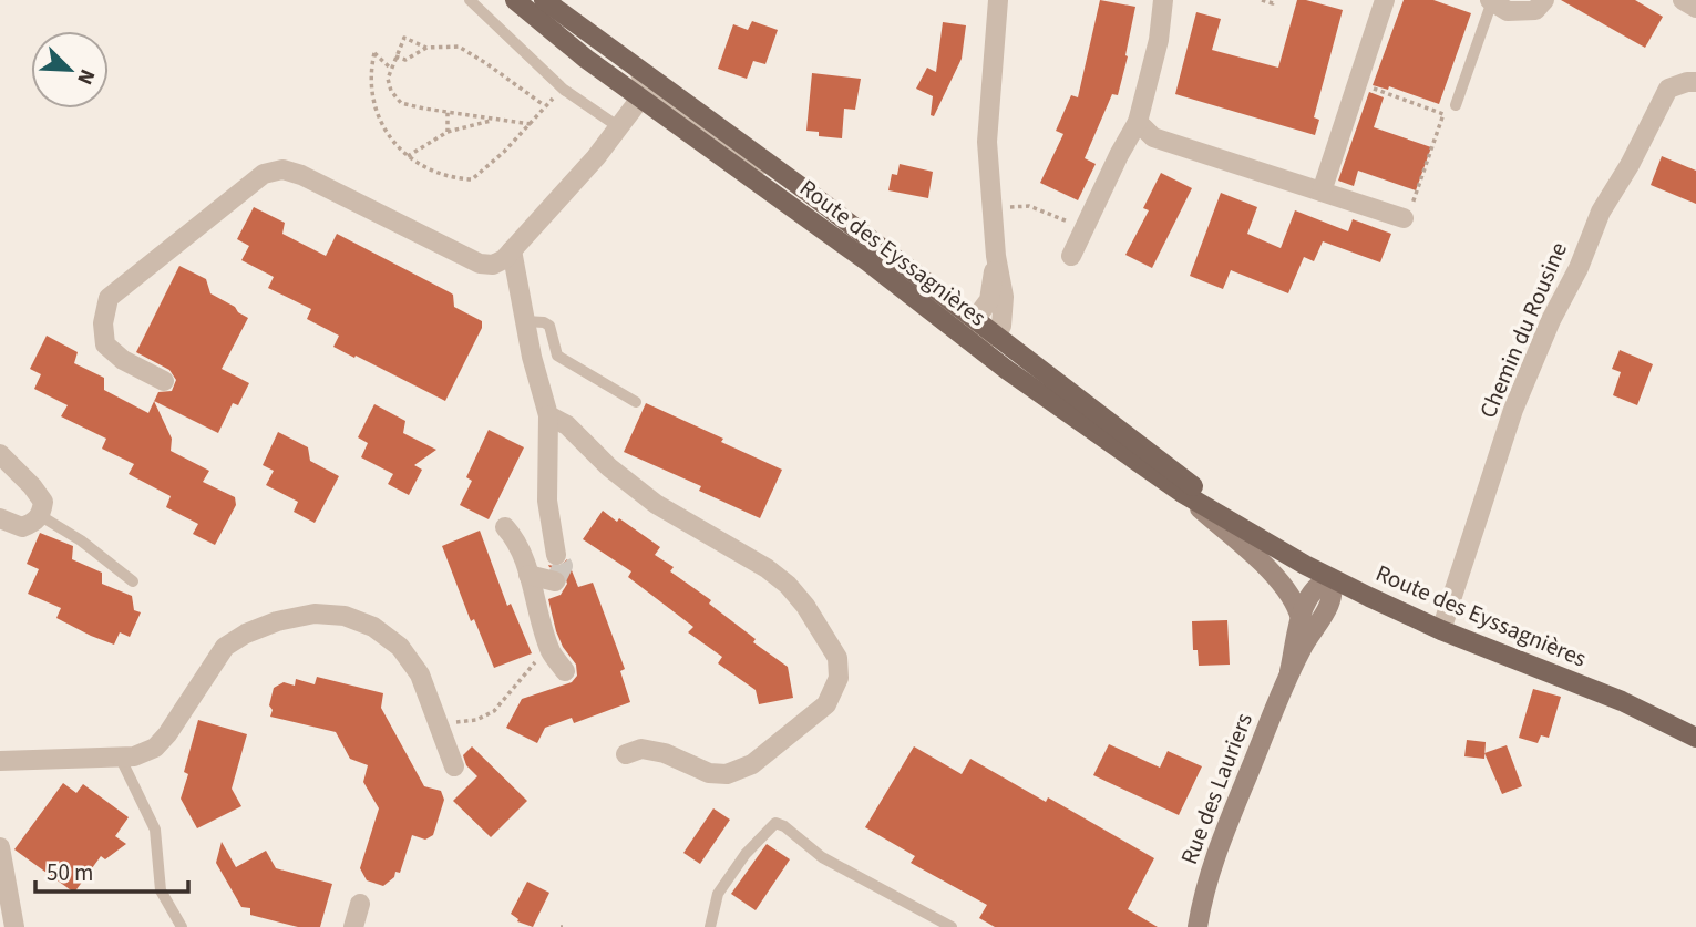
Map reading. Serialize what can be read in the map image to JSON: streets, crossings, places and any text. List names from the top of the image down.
{
  "streets": {
    "main road": ["Route des Eyssagnières", "Rue des Lauriers"],
    "street": ["Chemin du Rousine"]
  },
  "crossings": [
    ["Route des Eyssagnières", "Chemin du Rousine"]
  ],
  "scale_bar": "50 m",
  "north": "bottom right"
}
